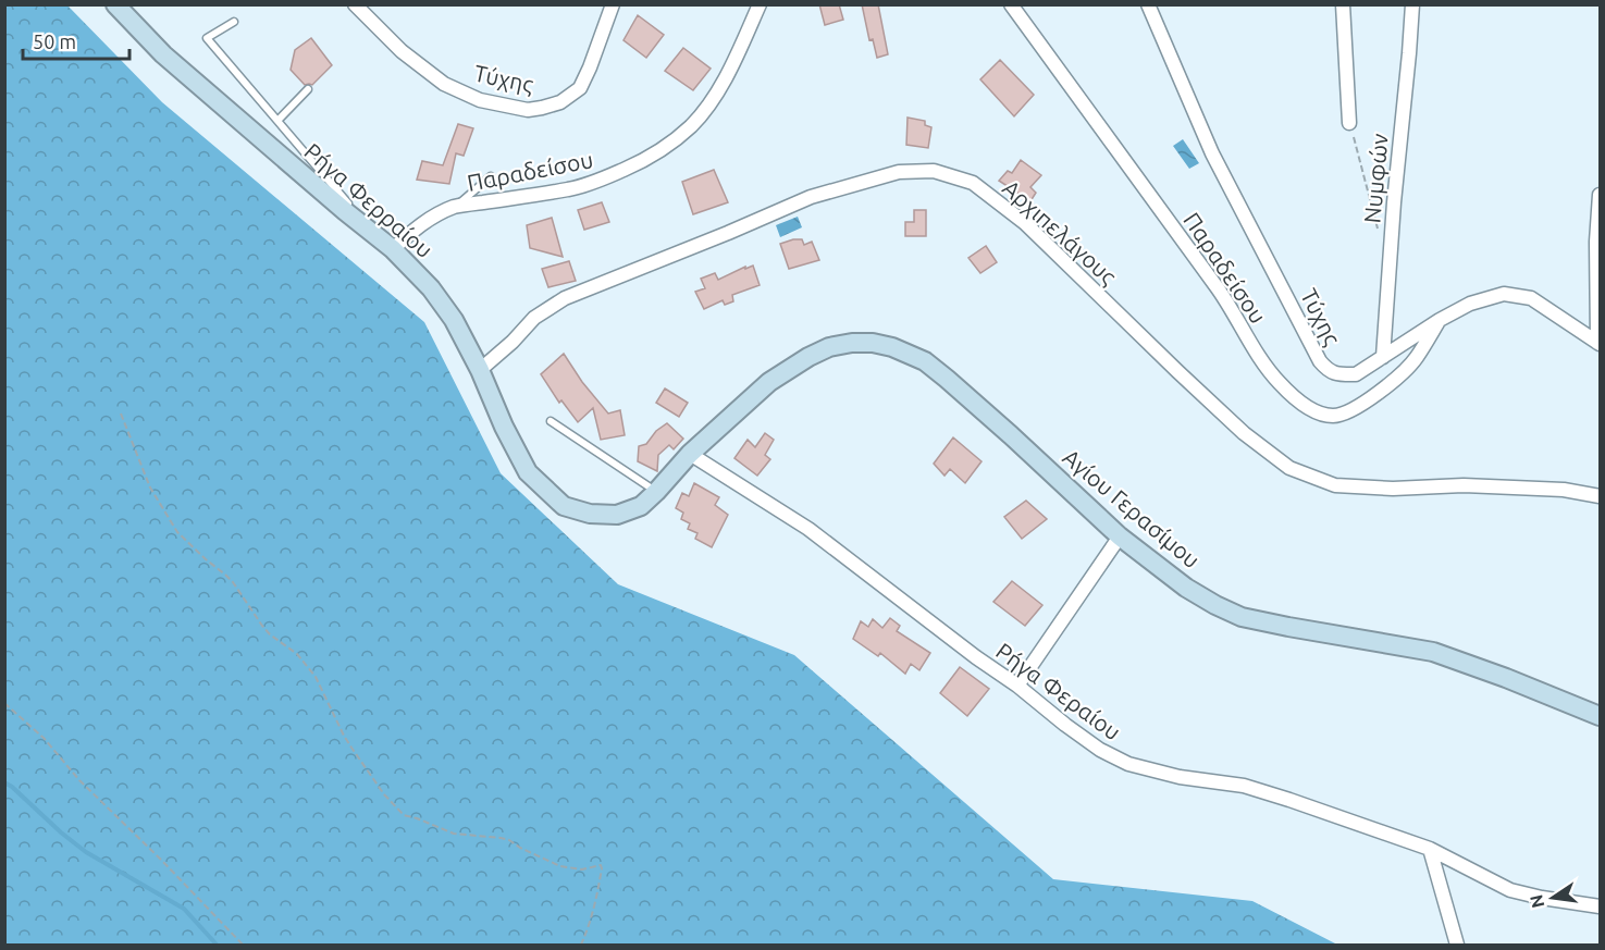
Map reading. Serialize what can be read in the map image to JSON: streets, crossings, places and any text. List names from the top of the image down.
{
  "streets": {
    "street": [
      "Τύχης",
      "Παραδείσου",
      "Νυμφών",
      "Ρήγα Φερραίου",
      "Αρχιπελάγους",
      "Αγίου Γερασίμου",
      "Ρήγα Φεραίου"
    ]
  },
  "crossings": [
    ["Τύχης", "Παραδείσου"],
    ["Τύχης", "Νυμφών"],
    ["Παραδείσου", "Ρήγα Φερραίου"],
    ["Ρήγα Φερραίου", "Αρχιπελάγους"],
    ["Ρήγα Φερραίου", "Αγίου Γερασίμου"],
    ["Ρήγα Φερραίου", "Ρήγα Φεραίου"],
    ["Αγίου Γερασίμου", "Ρήγα Φεραίου"]
  ],
  "scale_bar": "50 m",
  "north": "left"
}
